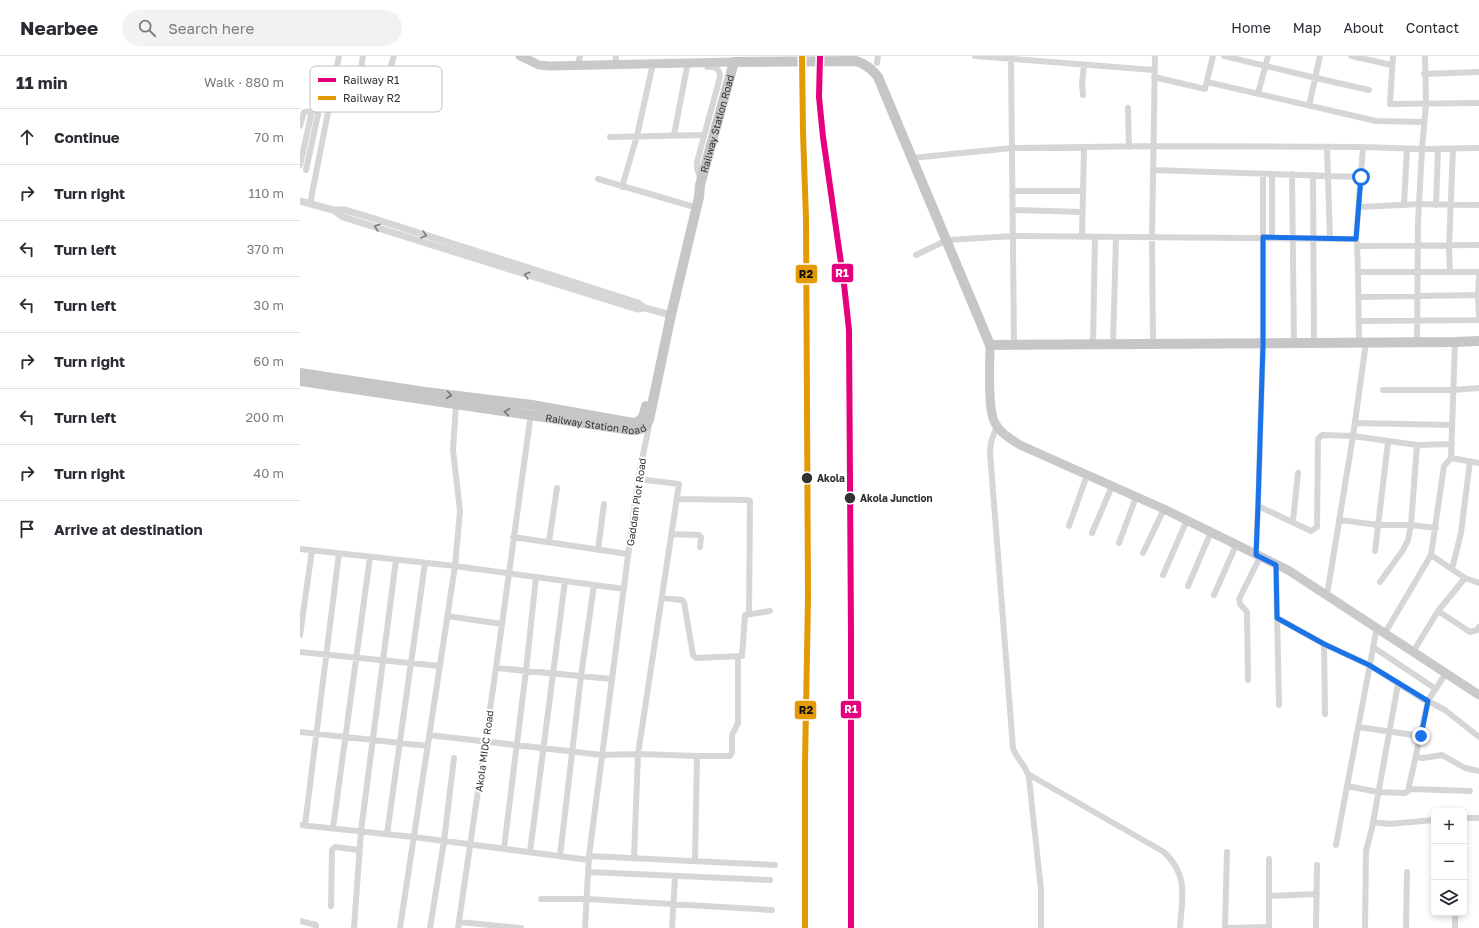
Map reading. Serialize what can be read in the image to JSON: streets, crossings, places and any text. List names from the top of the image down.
{
  "streets": {
    "highway": ["Railway Station Road"],
    "street": ["Gaddam Plot Road", "Akola MIDC Road"]
  },
  "crossings": [
    ["Railway Station Road", "Gaddam Plot Road"],
    ["Railway Station Road", "Akola MIDC Road"]
  ],
  "places": ["Akola", "Akola Junction"],
  "lines": ["rail line R1", "rail line R2"],
  "legend": ["Railway R1", "Railway R2"],
  "page": {
    "header": "Nearbee",
    "search": "Search here",
    "nav": [
      "Home",
      "Map",
      "About",
      "Contact"
    ],
    "heading": ["11 min", "Walk · 880 m"],
    "list": [
      ["Continue", "70 m"],
      ["Turn right", "110 m"],
      ["Turn left", "370 m"],
      ["Turn left", "30 m"],
      ["Turn right", "60 m"],
      ["Turn left", "200 m"],
      ["Turn right", "40 m"],
      "Arrive at destination"
    ],
    "map_buttons": ["+", "−"]
  }
}
